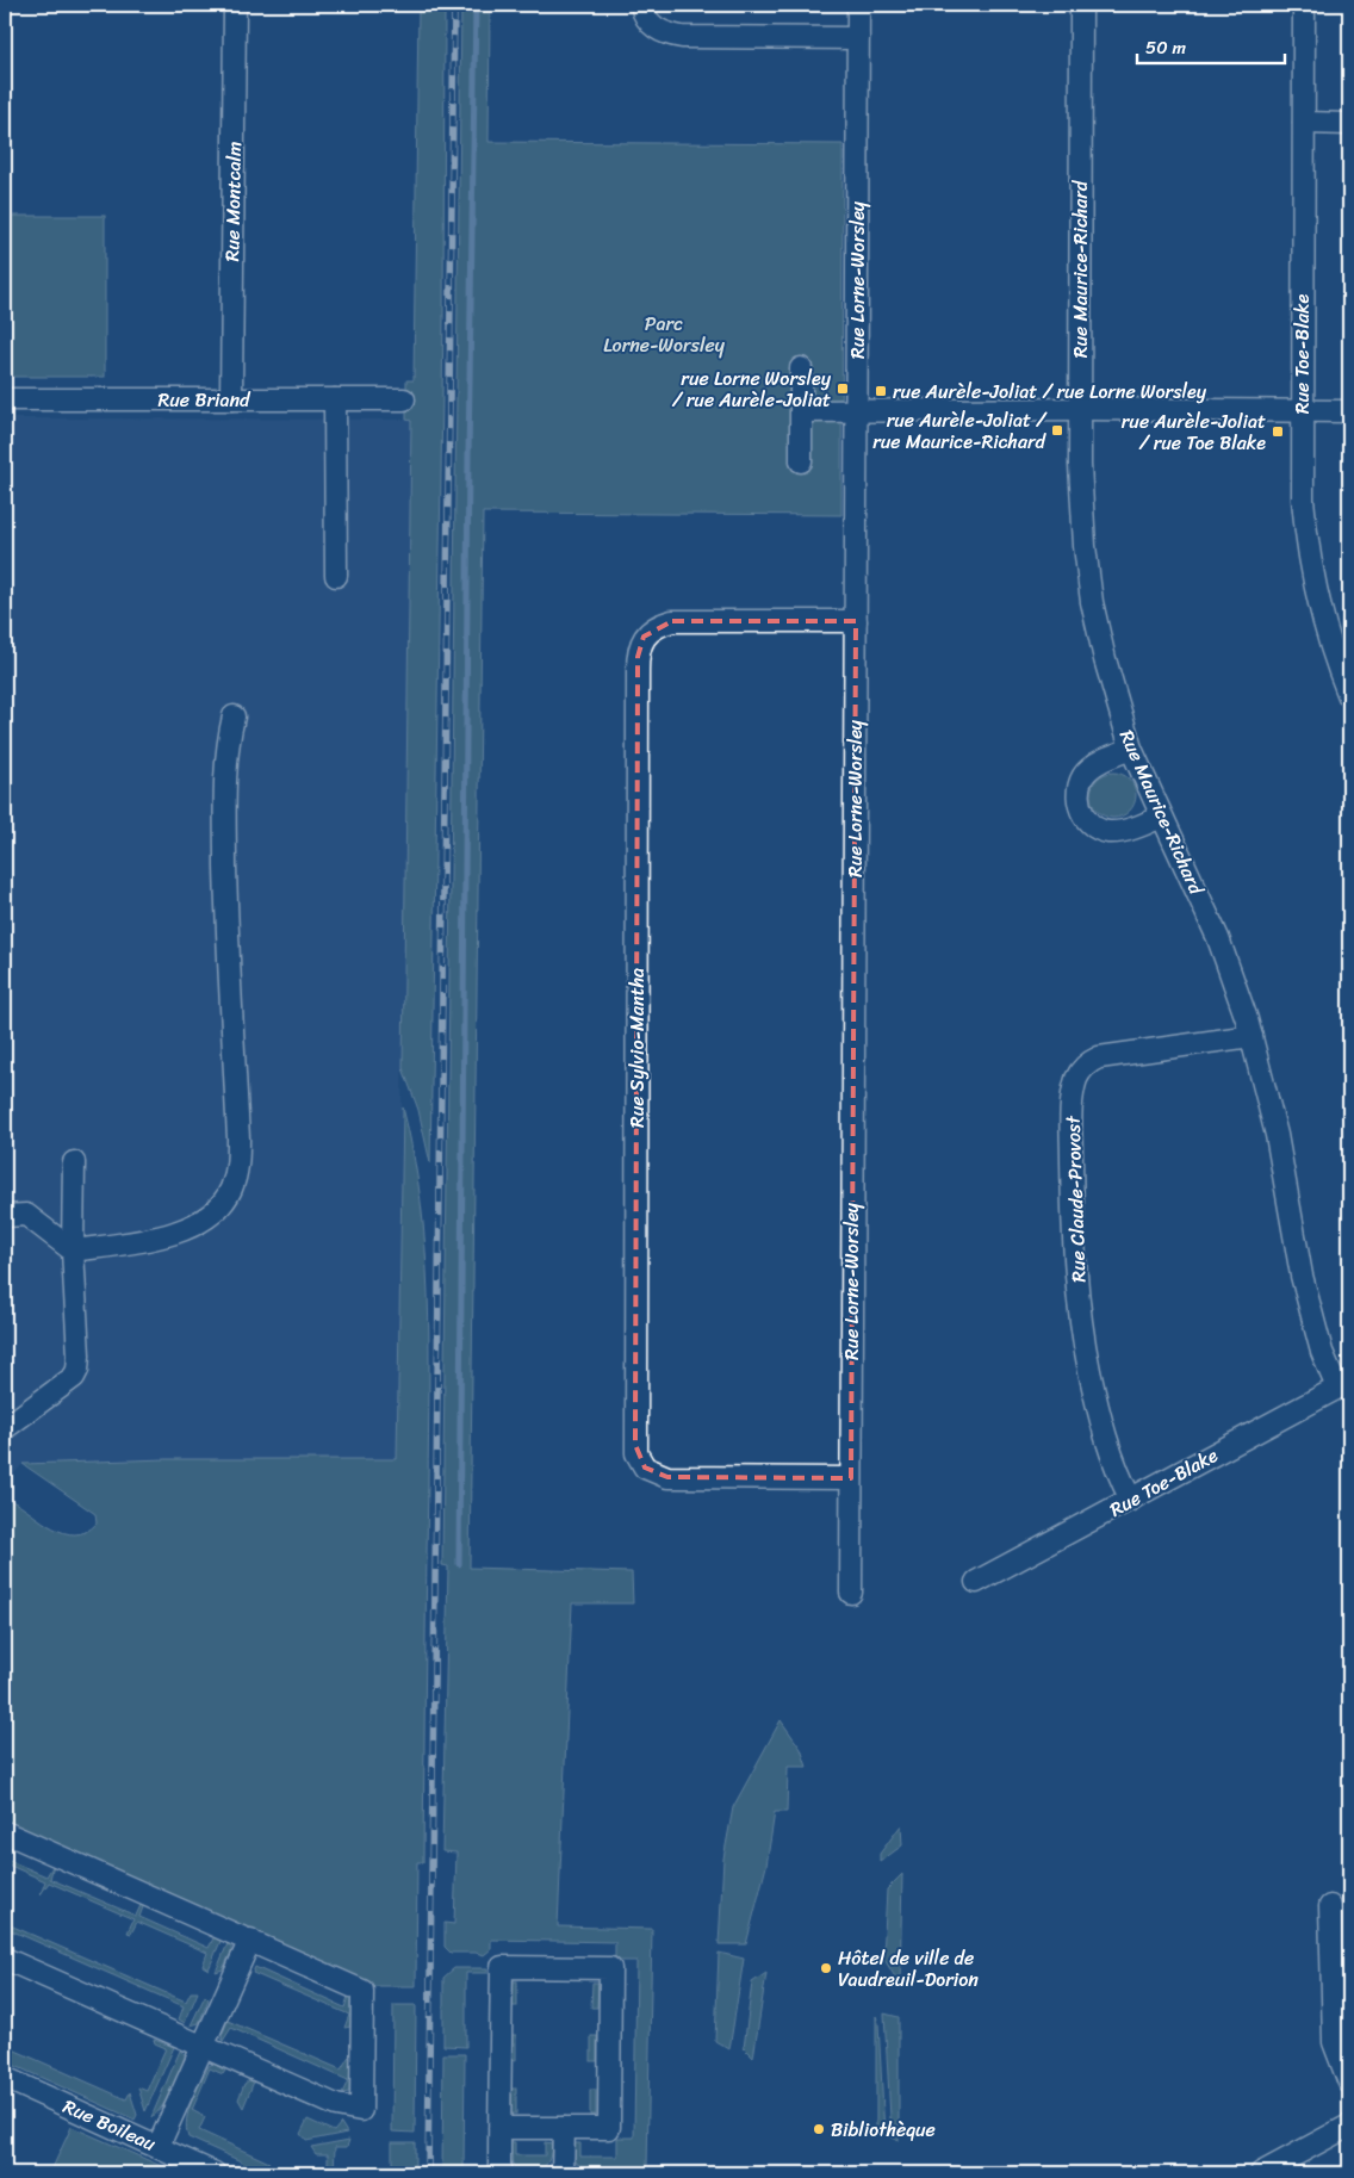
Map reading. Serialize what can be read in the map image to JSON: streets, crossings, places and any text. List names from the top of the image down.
{
  "streets": {
    "street": [
      "Rue Montcalm",
      "Rue Maurice-Richard",
      "Rue Lorne-Worsley",
      "Rue Toe-Blake",
      "Rue Briand",
      "Rue Sylvio-Mantha",
      "Rue Claude-Provost",
      "Rue Boileau"
    ]
  },
  "crossings": [
    ["Rue Montcalm", "Rue Briand"],
    ["Rue Maurice-Richard", "Rue Toe-Blake"],
    ["Rue Maurice-Richard", "Rue Claude-Provost"],
    ["Rue Lorne-Worsley", "Rue Sylvio-Mantha"],
    ["Rue Toe-Blake", "Rue Claude-Provost"]
  ],
  "parks": ["Parc Lorne-Worsley"],
  "places": {
    "transit": [
      "rue Lorne Worsley / rue Aurèle-Joliat",
      "rue Aurèle-Joliat / rue Lorne Worsley",
      "rue Aurèle-Joliat / rue Maurice-Richard",
      "rue Aurèle-Joliat / rue Toe Blake"
    ],
    "other": ["Hôtel de ville de Vaudreuil-Dorion", "Bibliothèque"]
  },
  "scale_bar": "50 m"
}
